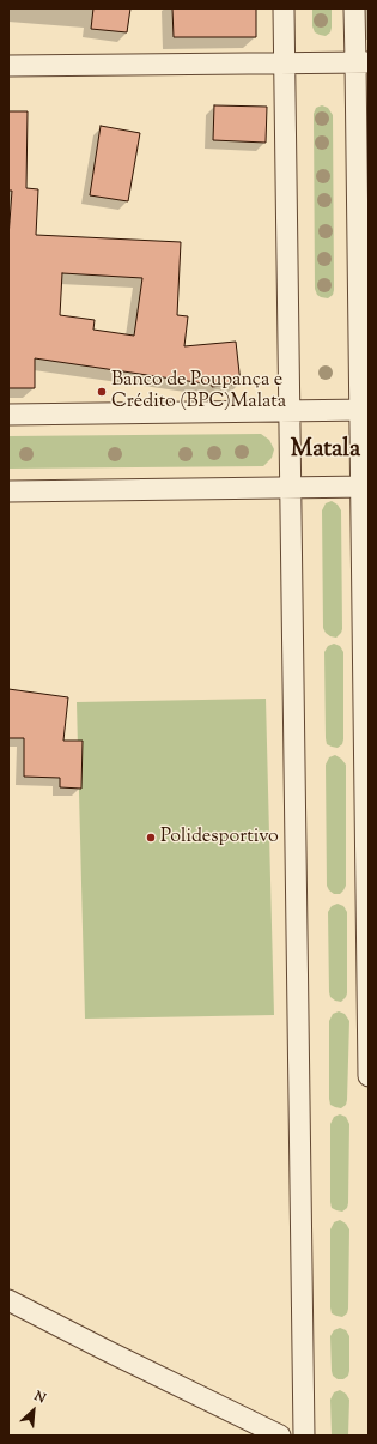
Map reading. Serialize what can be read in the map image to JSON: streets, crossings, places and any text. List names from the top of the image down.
{
  "districts": ["Matala"],
  "places": ["Banco de Poupança e Crédito (BPC)Malata", "Polidesportivo"],
  "north": "top right"
}
